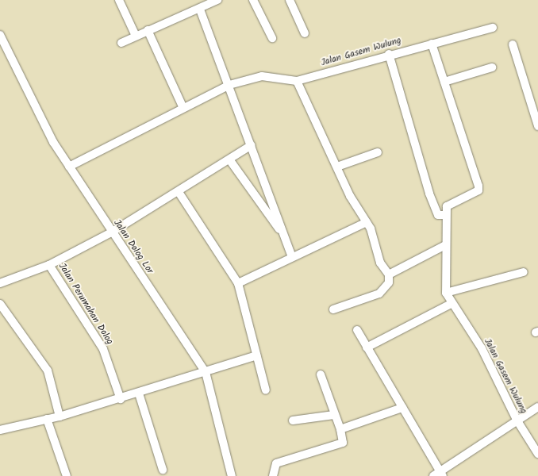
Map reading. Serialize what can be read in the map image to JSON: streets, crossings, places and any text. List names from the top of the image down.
{
  "streets": {
    "street": ["Jalan Gasem Wulung", "Jalan Dolog Lor", "Jalan Perumahan Dolog"]
  }
}
